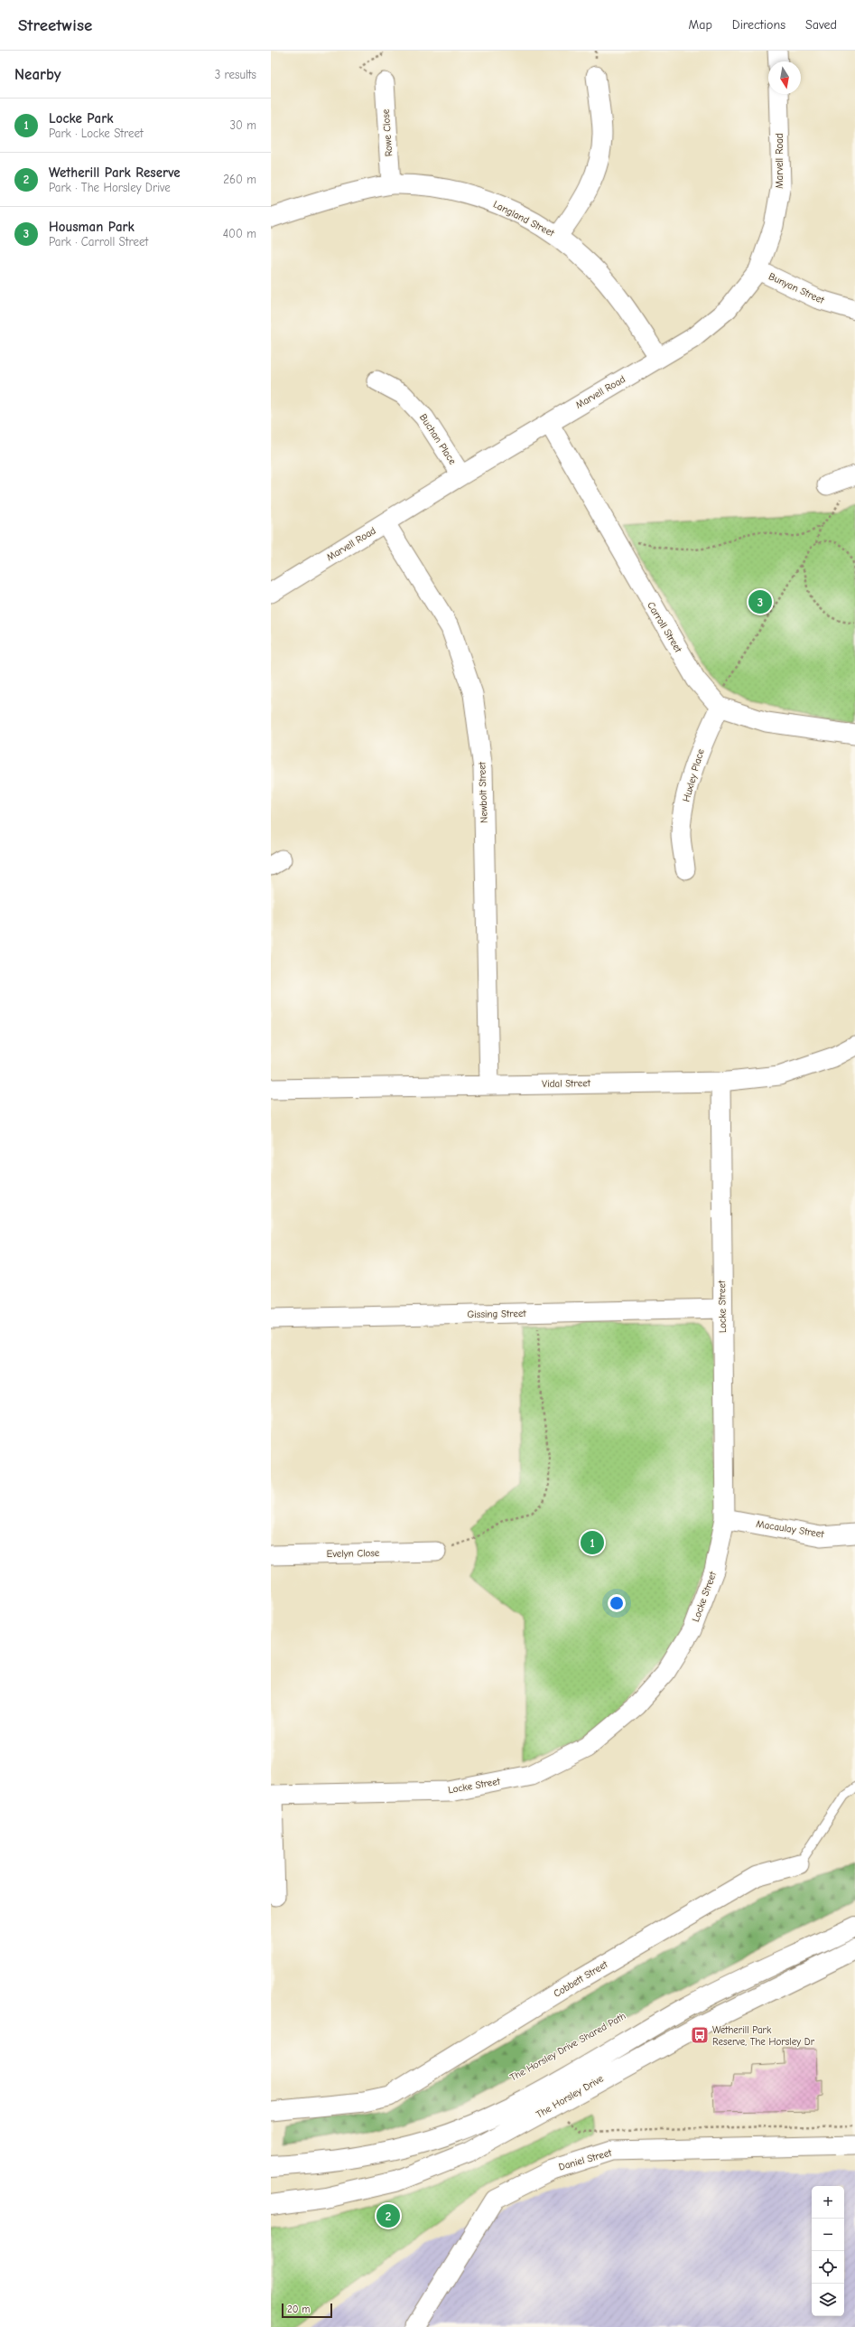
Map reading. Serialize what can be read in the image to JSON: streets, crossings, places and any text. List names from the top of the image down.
{
  "streets": {
    "main road": ["The Horsley Drive"],
    "street": [
      "Rowe Close",
      "Marvell Road",
      "Langland Street",
      "Bunyan Street",
      "Buchan Place",
      "Carroll Street",
      "Huxley Place",
      "Newbolt Street",
      "Vidal Street",
      "Locke Street",
      "Gissing Street",
      "Macaulay Street",
      "Evelyn Close",
      "Cobbett Street",
      "Daniel Street"
    ]
  },
  "crossings": [
    ["Rowe Close", "Langland Street"],
    ["Marvell Road", "Langland Street"],
    ["Marvell Road", "Bunyan Street"],
    ["Marvell Road", "Buchan Place"],
    ["Marvell Road", "Carroll Street"],
    ["Marvell Road", "Newbolt Street"],
    ["Carroll Street", "Huxley Place"],
    ["Newbolt Street", "Vidal Street"],
    ["Vidal Street", "Locke Street"],
    ["Locke Street", "Gissing Street"],
    ["Locke Street", "Macaulay Street"]
  ],
  "places": {
    "bus stop": ["Wetherill Park Reserve, The Horsley Dr"]
  },
  "scale_bar": "20 m",
  "north": "bottom",
  "page": {
    "header": "Streetwise",
    "nav": ["Map", "Directions", "Saved"],
    "heading": ["Nearby", "3 results"],
    "list": [
      {
        "mark": "1",
        "name": "Locke Park",
        "note": "Park · Locke Street",
        "value": "30 m"
      },
      {
        "mark": "2",
        "name": "Wetherill Park Reserve",
        "note": "Park · The Horsley Drive",
        "value": "260 m"
      },
      {
        "mark": "3",
        "name": "Housman Park",
        "note": "Park · Carroll Street",
        "value": "400 m"
      }
    ],
    "pins": ["3", "1", "2"],
    "map_buttons": ["+", "−"],
    "scale": "20 m"
  }
}
